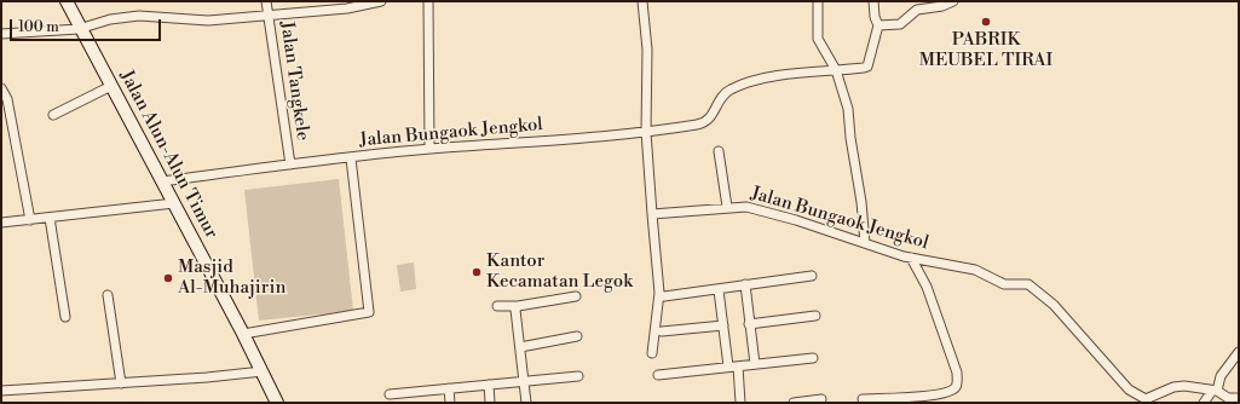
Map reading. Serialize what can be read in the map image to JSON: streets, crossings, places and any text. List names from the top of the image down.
{
  "streets": {
    "street": ["Jalan Tangkele", "Jalan Bungaok Jengkol", "Jalan Alun-Alun Timur"]
  },
  "crossings": [
    ["Jalan Tangkele", "Jalan Bungaok Jengkol"],
    ["Jalan Bungaok Jengkol", "Jalan Alun-Alun Timur"]
  ],
  "places": ["PABRIK MEUBEL TIRAI", "Kantor Kecamatan Legok", "Masjid Al-Muhajirin"],
  "scale_bar": "100 m"
}
